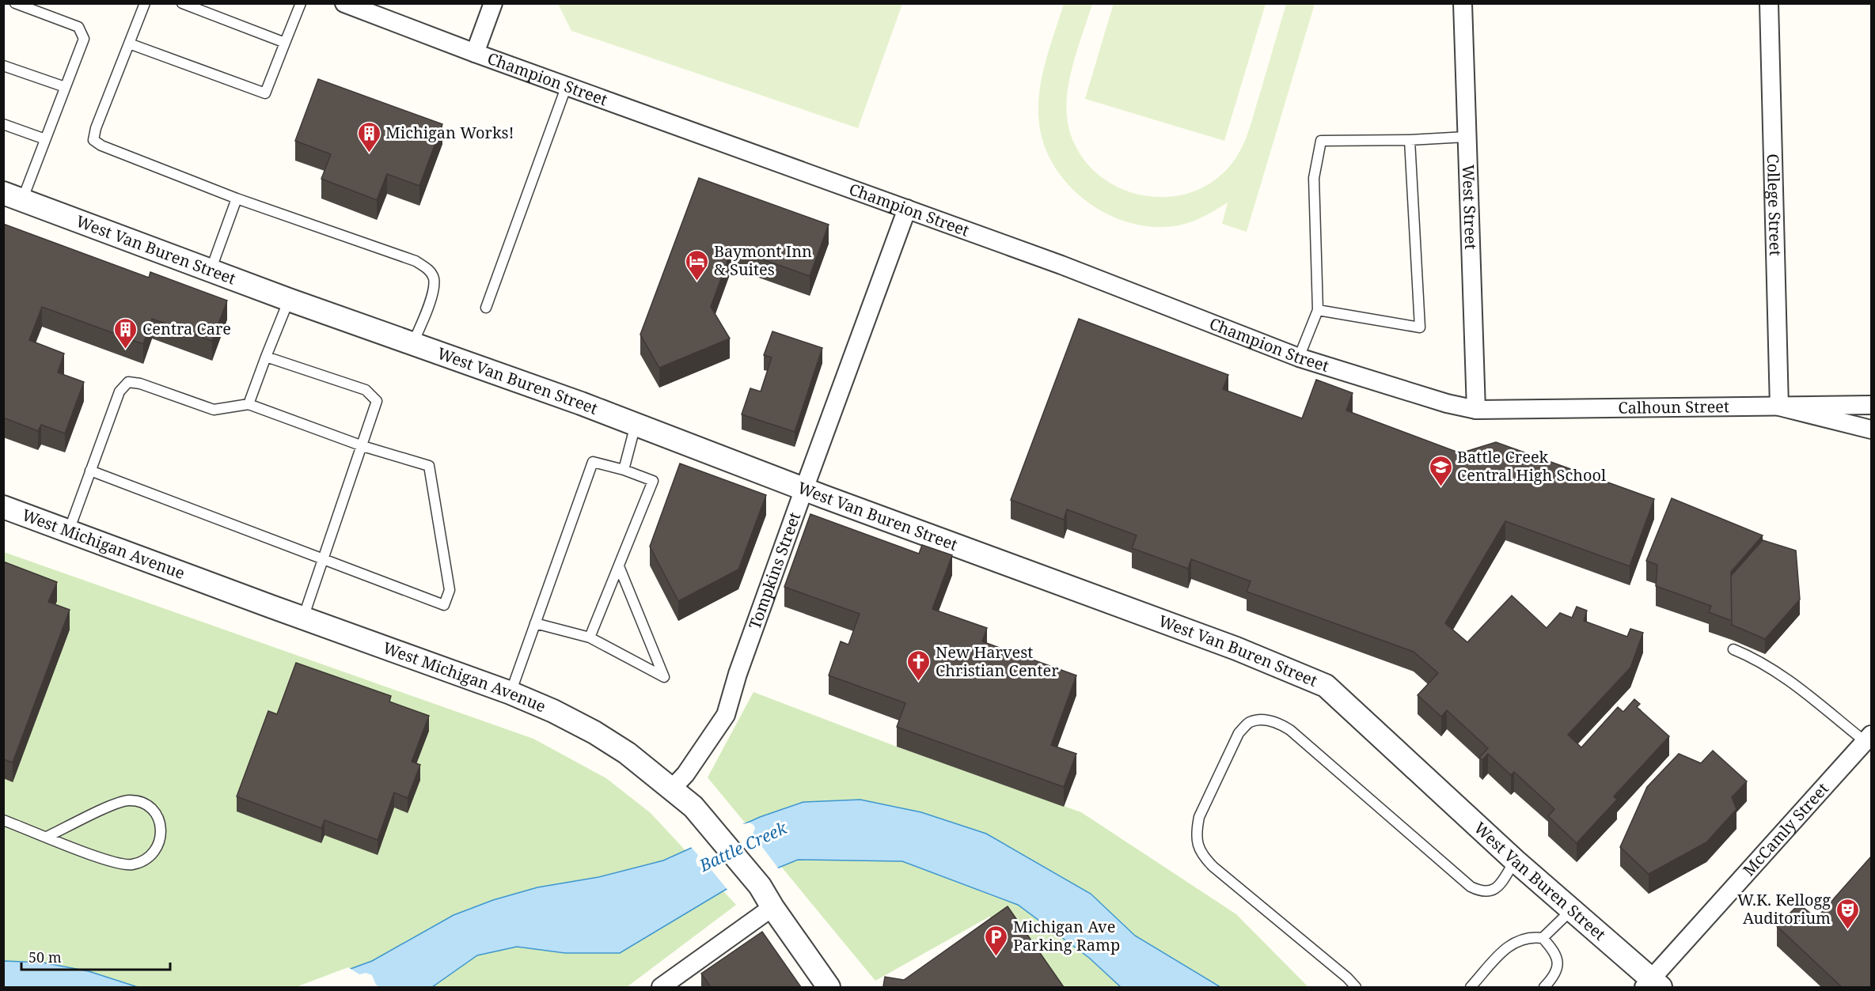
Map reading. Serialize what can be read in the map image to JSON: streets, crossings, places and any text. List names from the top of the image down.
{
  "streets": {
    "street": [
      "Champion Street",
      "College Street",
      "West Street",
      "West Van Buren Street",
      "Calhoun Street",
      "West Michigan Avenue",
      "Tompkins Street",
      "McCamly Street"
    ]
  },
  "crossings": [
    ["Champion Street", "West Street"],
    ["Champion Street", "Calhoun Street"],
    ["Champion Street", "Tompkins Street"],
    ["College Street", "Calhoun Street"],
    ["West Street", "Calhoun Street"],
    ["West Van Buren Street", "Tompkins Street"],
    ["West Van Buren Street", "McCamly Street"],
    ["West Michigan Avenue", "Tompkins Street"]
  ],
  "water": ["Battle Creek"],
  "places": {
    "building": ["Michigan Works!", "Centra Care"],
    "hotel": ["Baymont Inn & Suites"],
    "school or university": ["Battle Creek Central High School"],
    "church": ["New Harvest Christian Center"],
    "theatre": ["W.K. Kellogg Auditorium"],
    "parking": ["Michigan Ave Parking Ramp"]
  },
  "scale_bar": "50 m"
}
